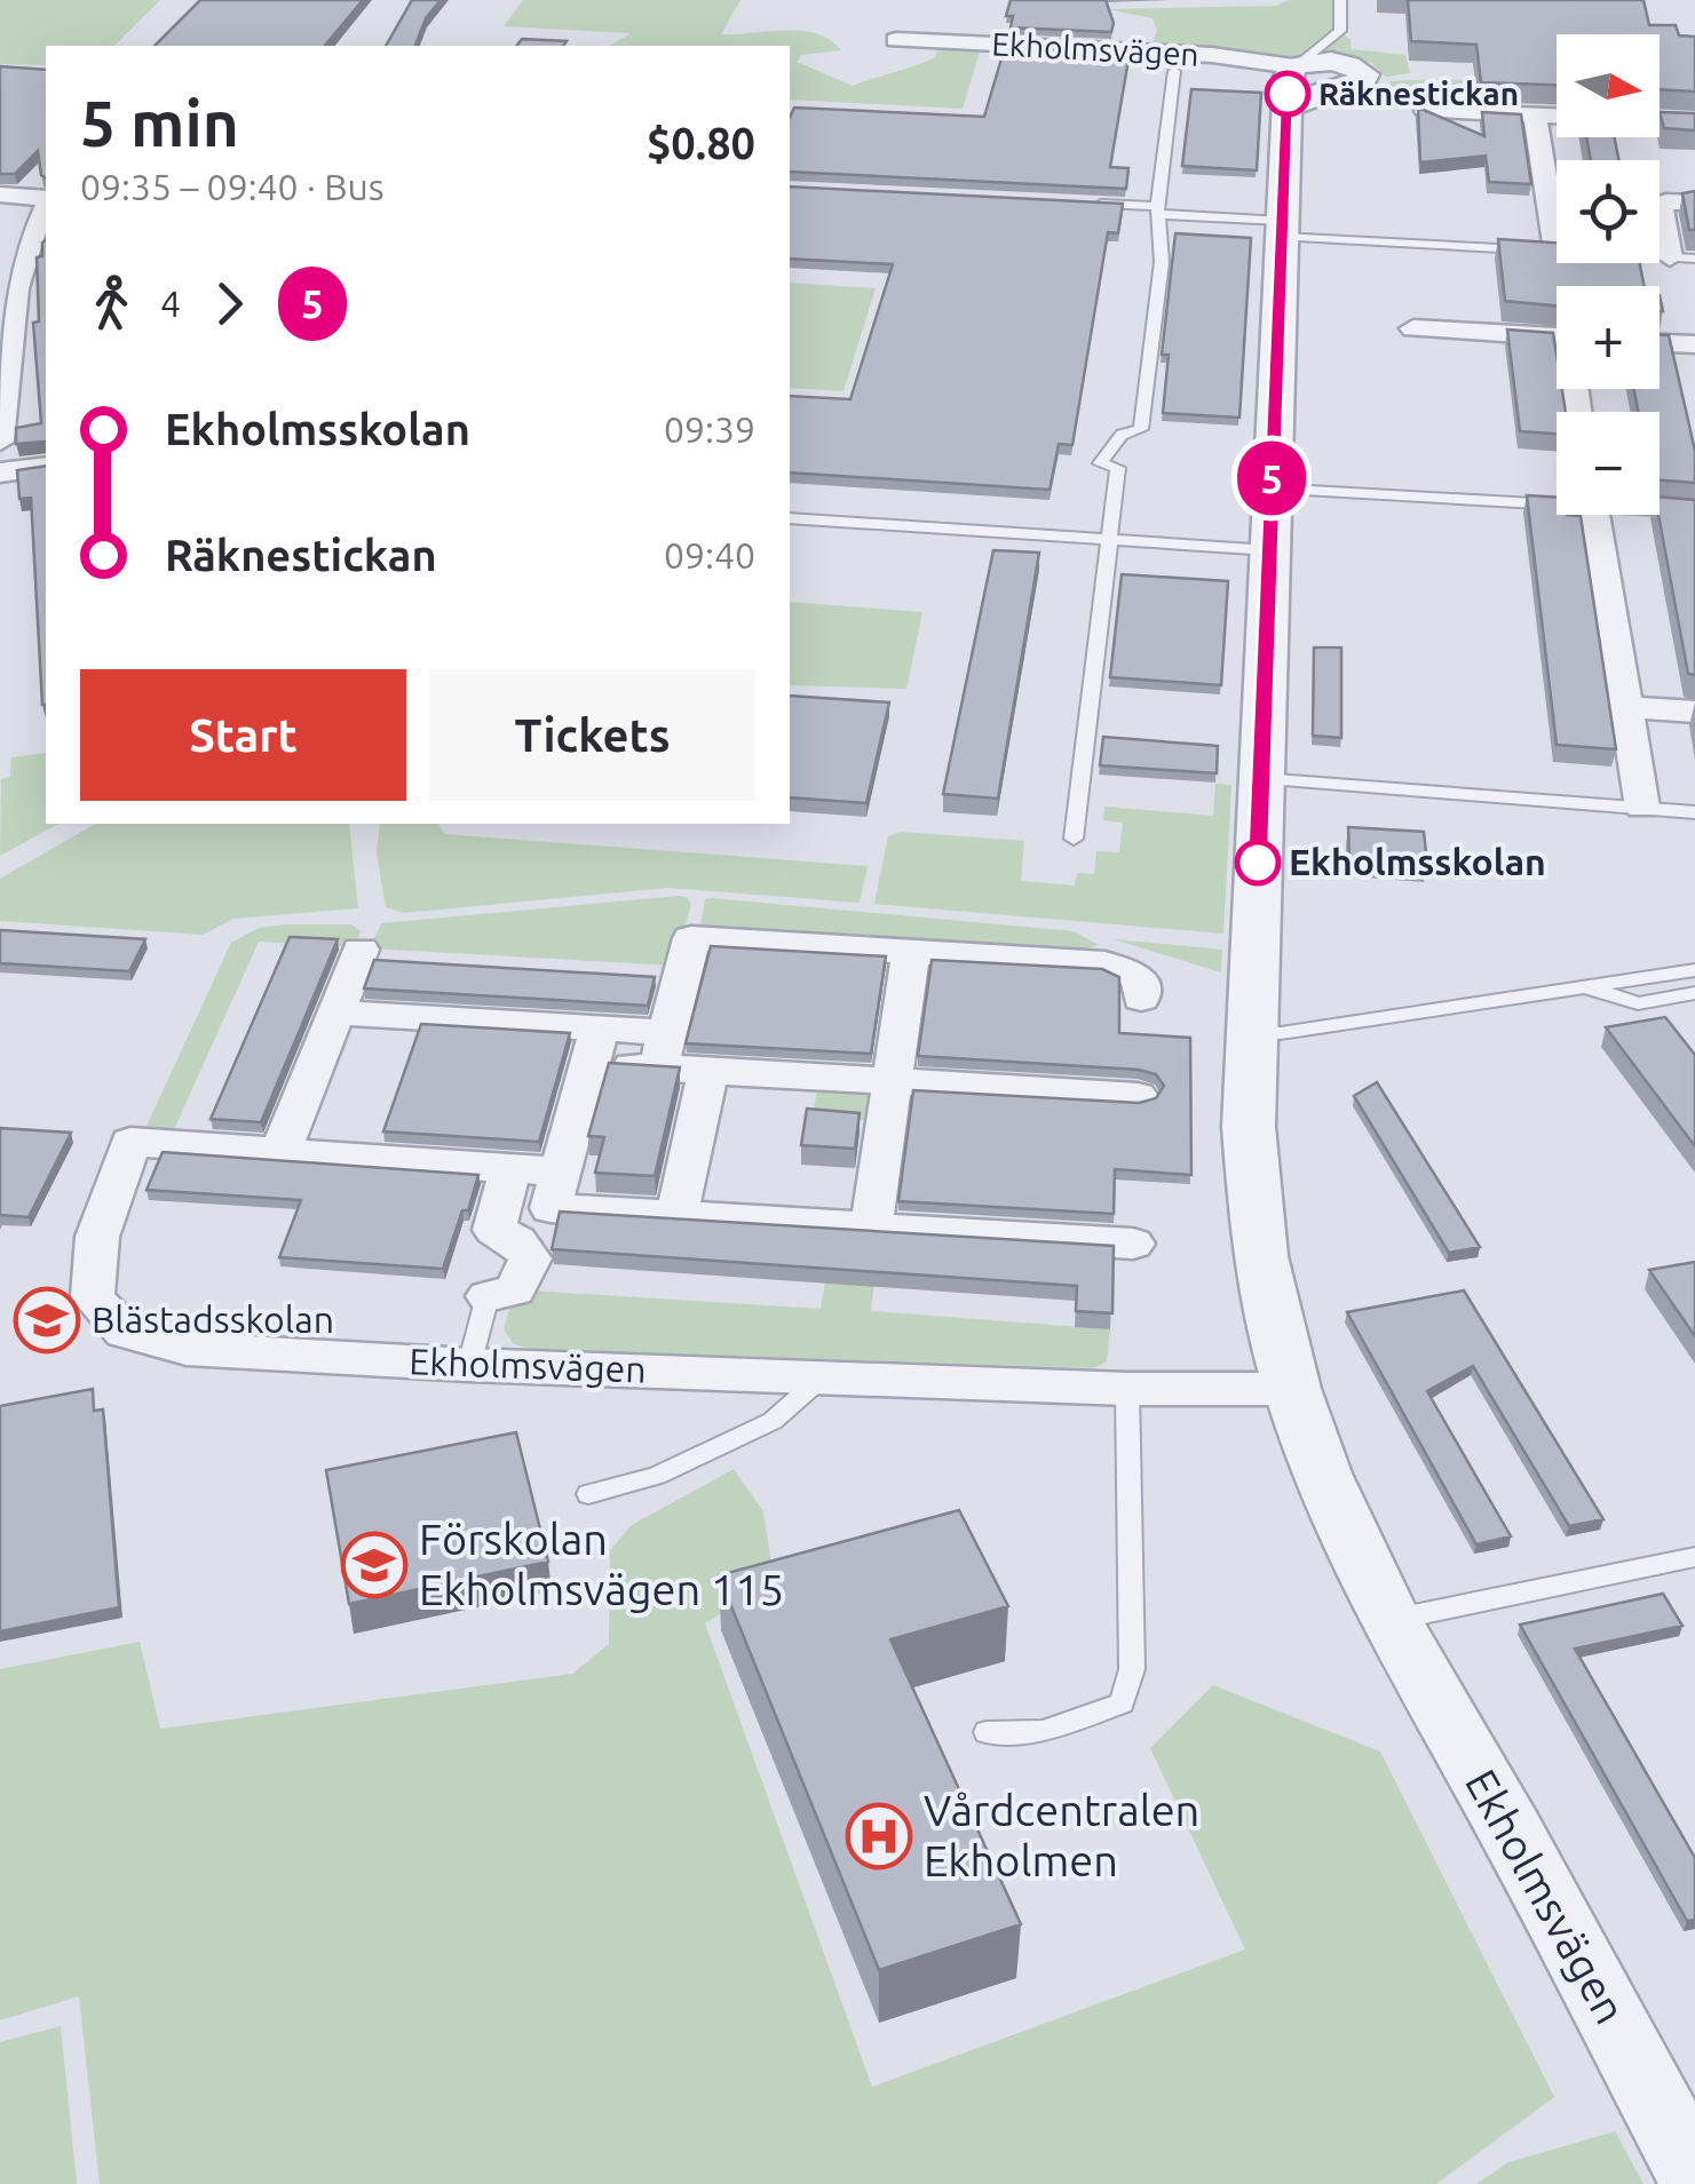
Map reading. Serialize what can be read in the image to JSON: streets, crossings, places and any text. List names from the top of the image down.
{
  "streets": {
    "street": ["Ekholmsvägen"]
  },
  "places": {
    "other": ["Räknestickan", "Ekholmsskolan"],
    "school or university": ["Blästadsskolan", "Förskolan Ekholmsvägen 115"],
    "hospital": ["Vårdcentralen Ekholmen"]
  },
  "lines": ["bus line 5"],
  "north": "right",
  "page": {
    "on_map": "5",
    "map_buttons": ["+", "−"],
    "heading": ["5 min", "09:35 – 09:40 · Bus", "$0.80"],
    "legs": ["4", "5"],
    "list": [
      {
        "name": "Ekholmsskolan",
        "value": "09:39"
      },
      {
        "name": "Räknestickan",
        "value": "09:40"
      }
    ],
    "buttons": ["Start", "Tickets"]
  }
}
